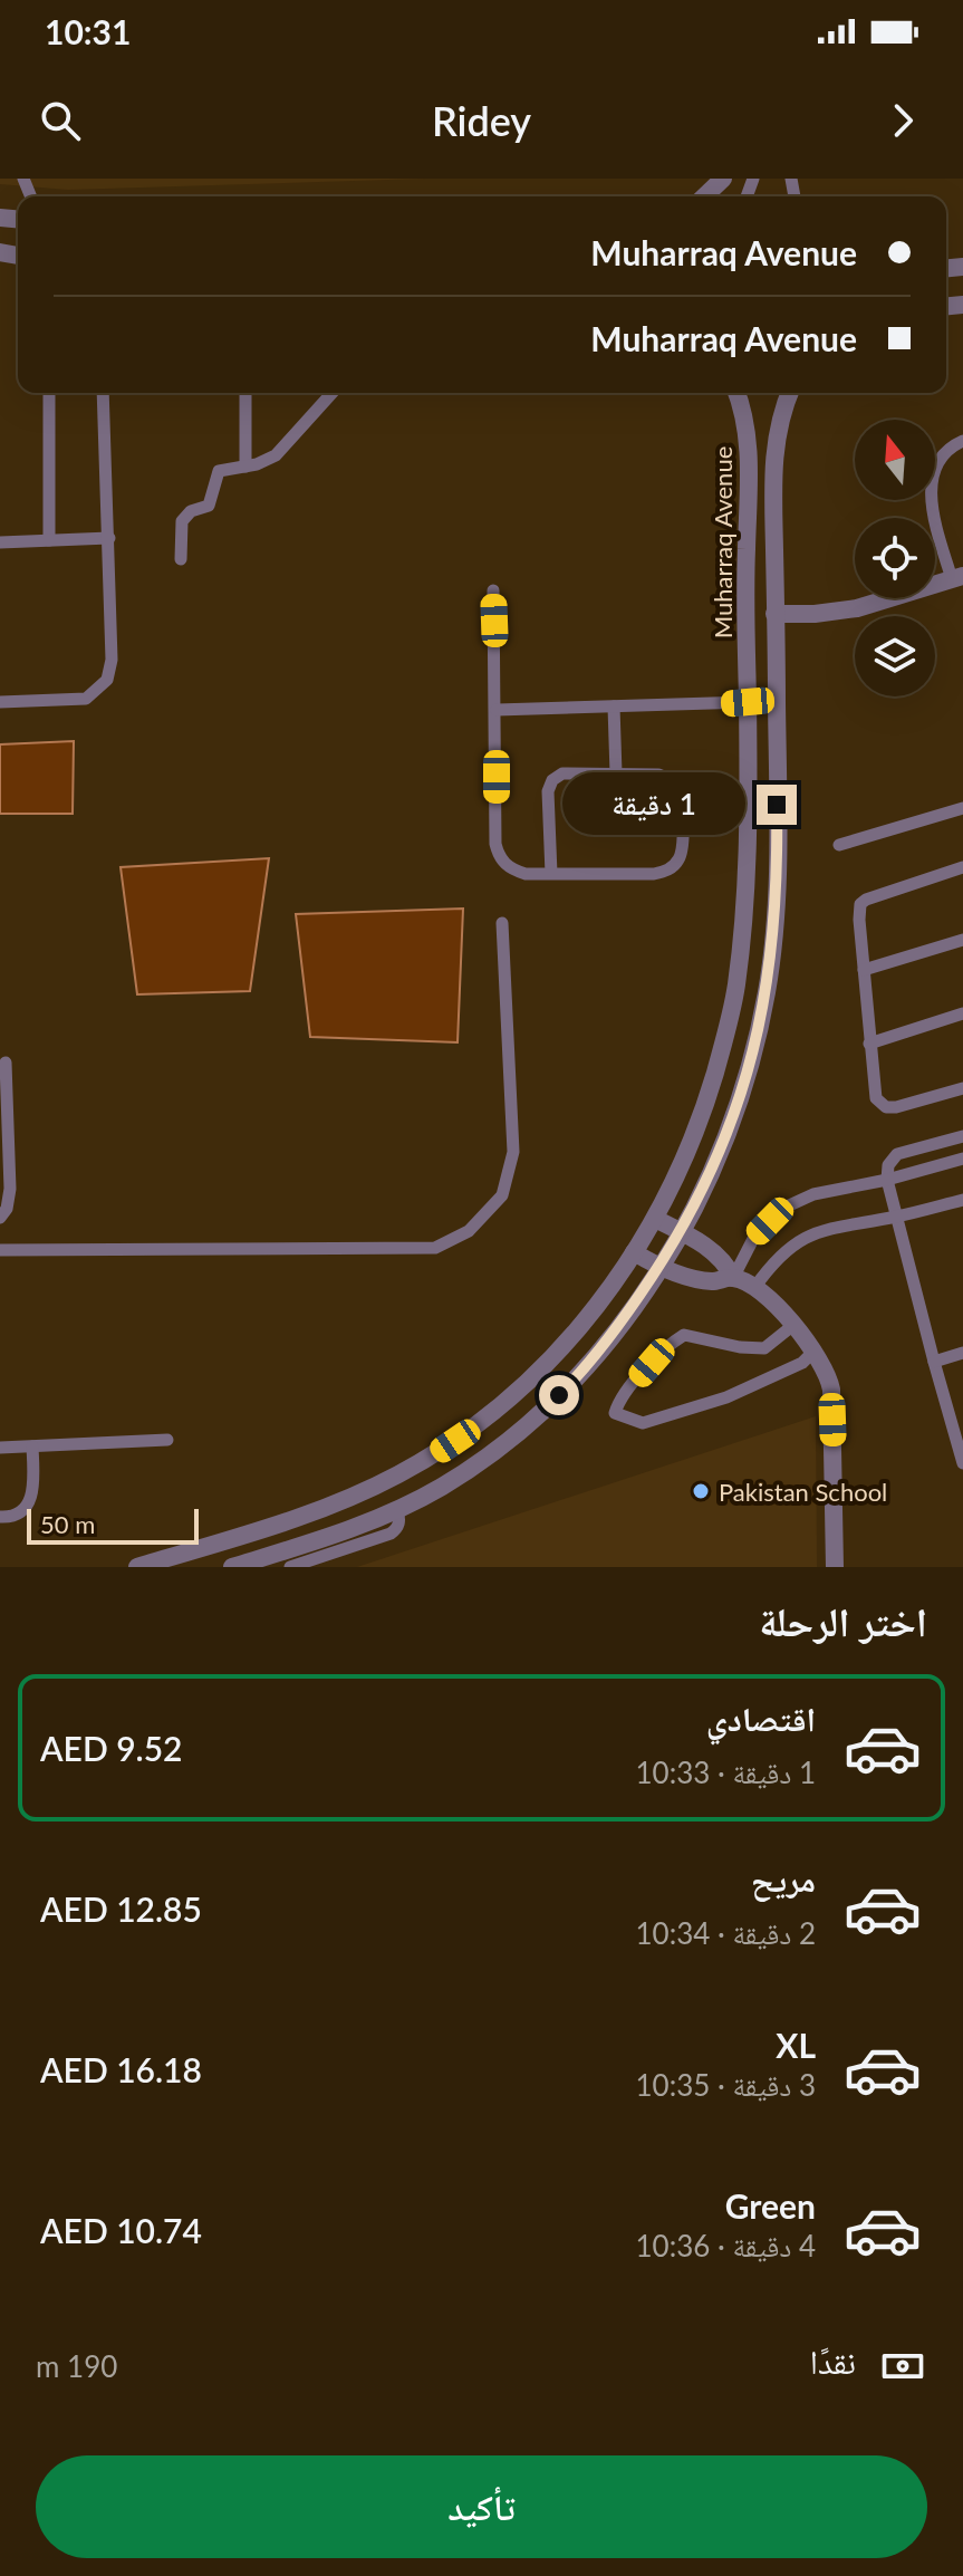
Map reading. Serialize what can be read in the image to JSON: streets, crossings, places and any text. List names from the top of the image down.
{
  "streets": {
    "street": ["Muharraq Avenue"]
  },
  "places": ["Pakistan School"],
  "scale_bar": "50 m",
  "north": "top",
  "page": {
    "status": "10:31",
    "header": "Ridey",
    "banner": ["Muharraq Avenue", "Muharraq Avenue"],
    "bubble": "1 دقيقة",
    "scale": "50 m",
    "heading": "اختر الرحلة",
    "list": [
      {
        "name": "اقتصادي",
        "note": "1 دقيقة · 10:33",
        "value": "AED 9.52"
      },
      {
        "name": "مريح",
        "note": "2 دقيقة · 10:34",
        "value": "AED 12.85"
      },
      {
        "name": "XL",
        "note": "3 دقيقة · 10:35",
        "value": "AED 16.18"
      },
      {
        "name": "Green",
        "note": "4 دقيقة · 10:36",
        "value": "AED 10.74"
      }
    ],
    "pay": ["نقدًا", "190 m"],
    "buttons": "تأكيد"
  }
}
